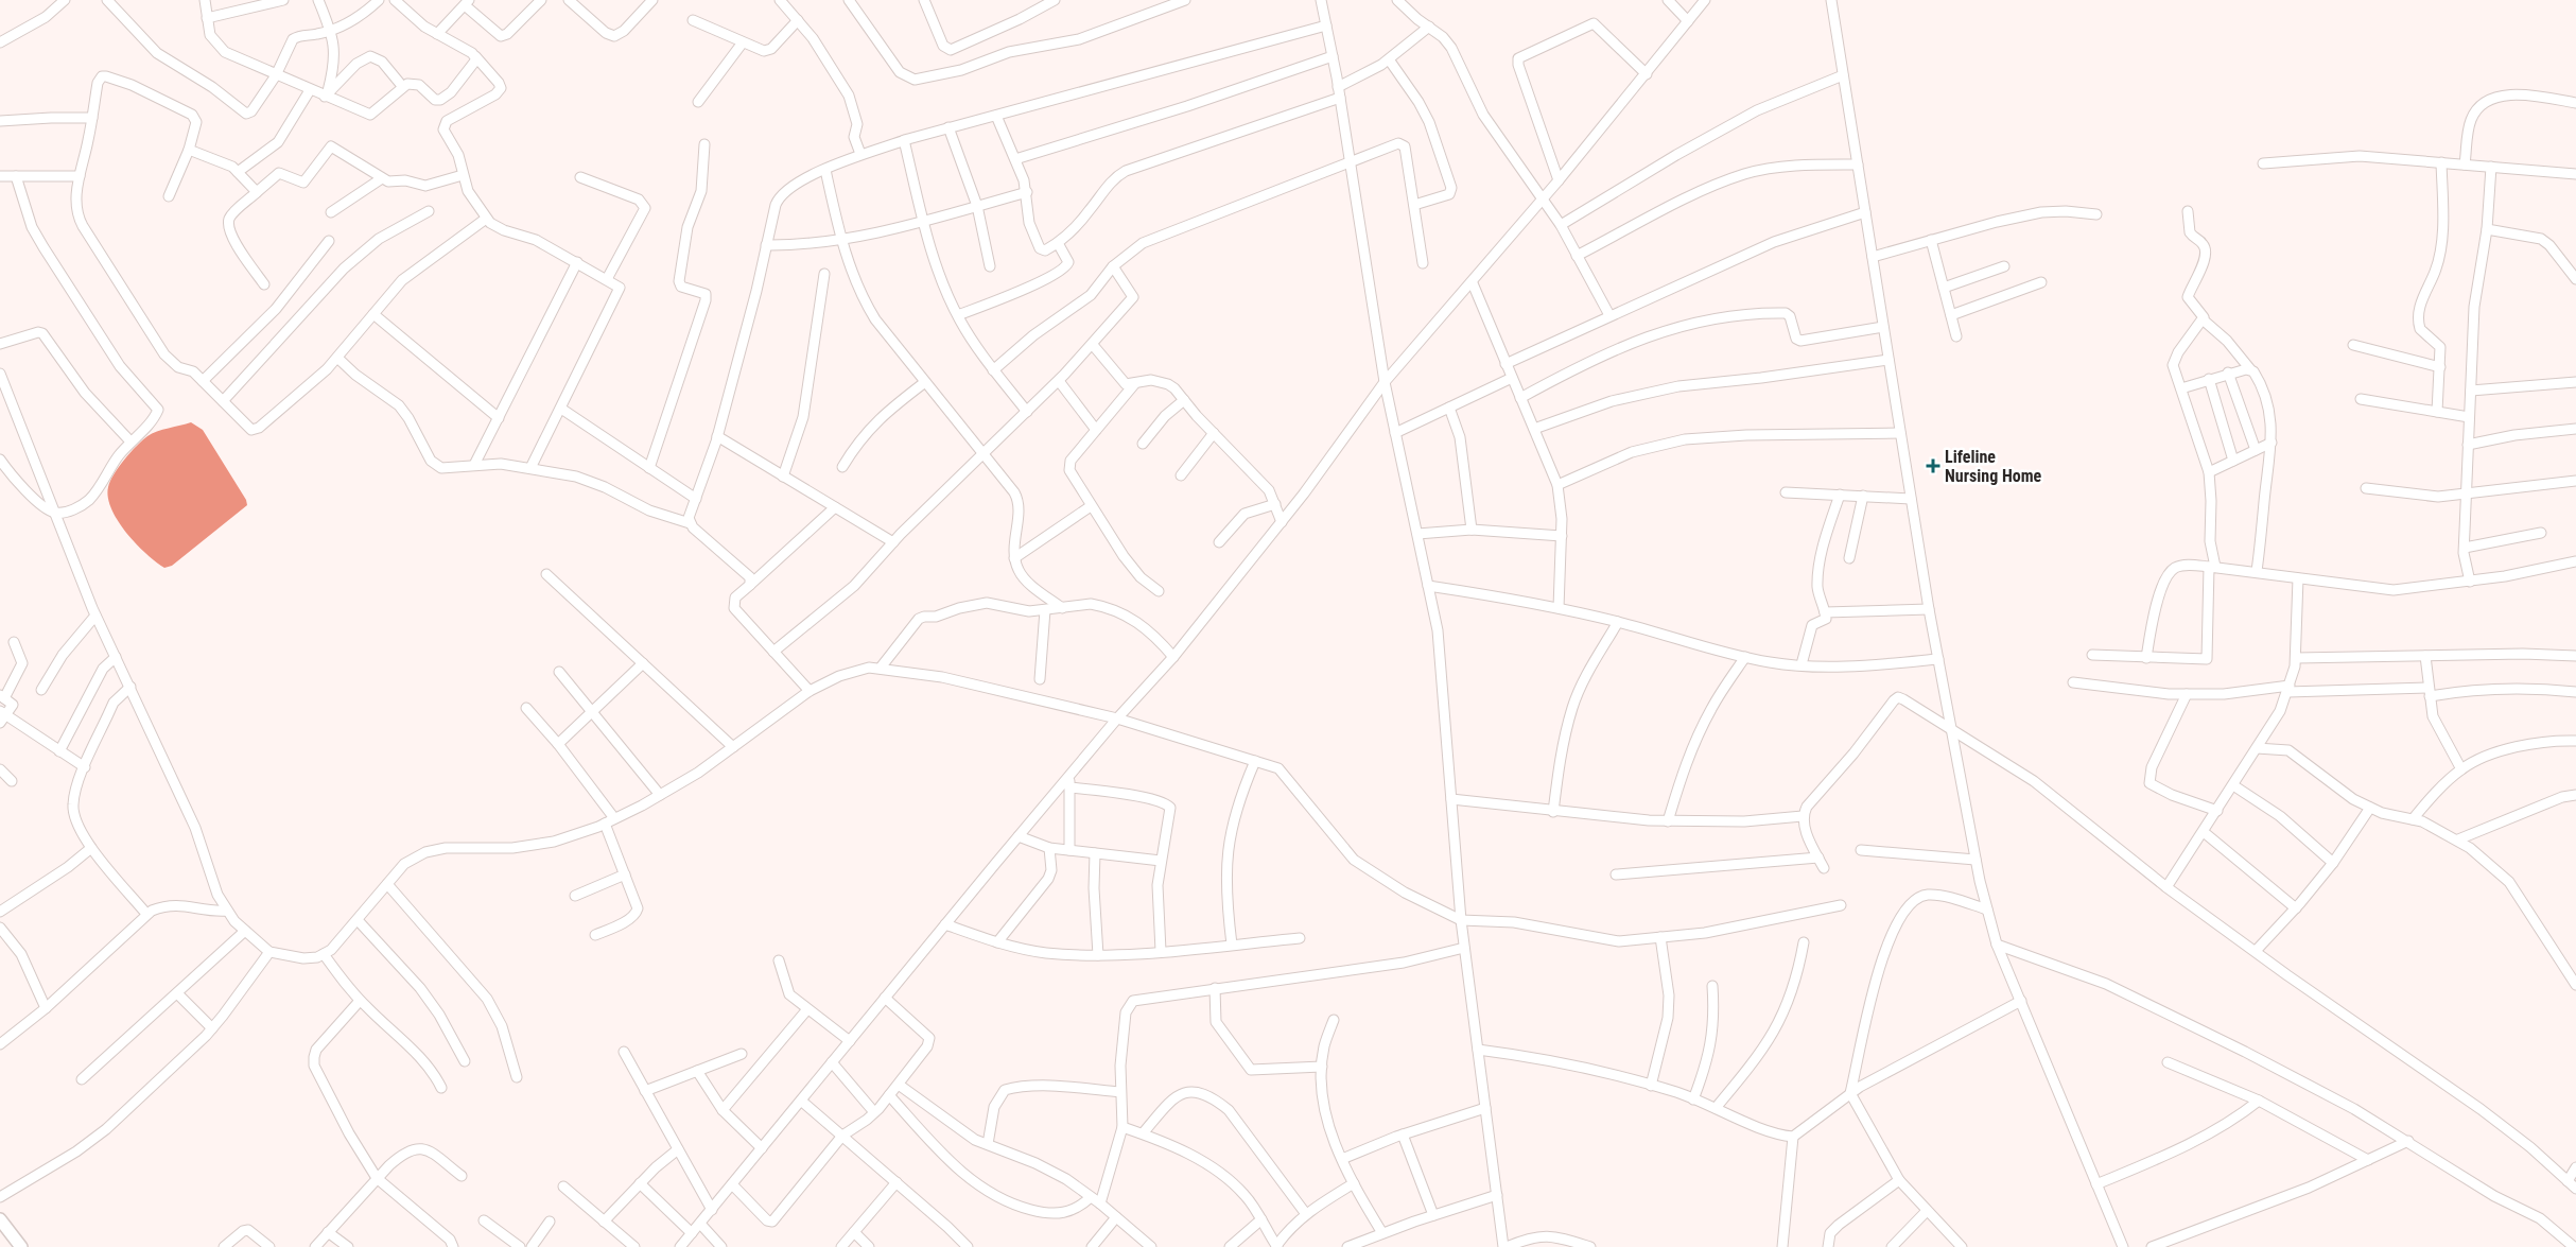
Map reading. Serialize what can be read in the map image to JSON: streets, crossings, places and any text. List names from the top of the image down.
{
  "places": {
    "health": ["Lifeline Nursing Home"]
  }
}
